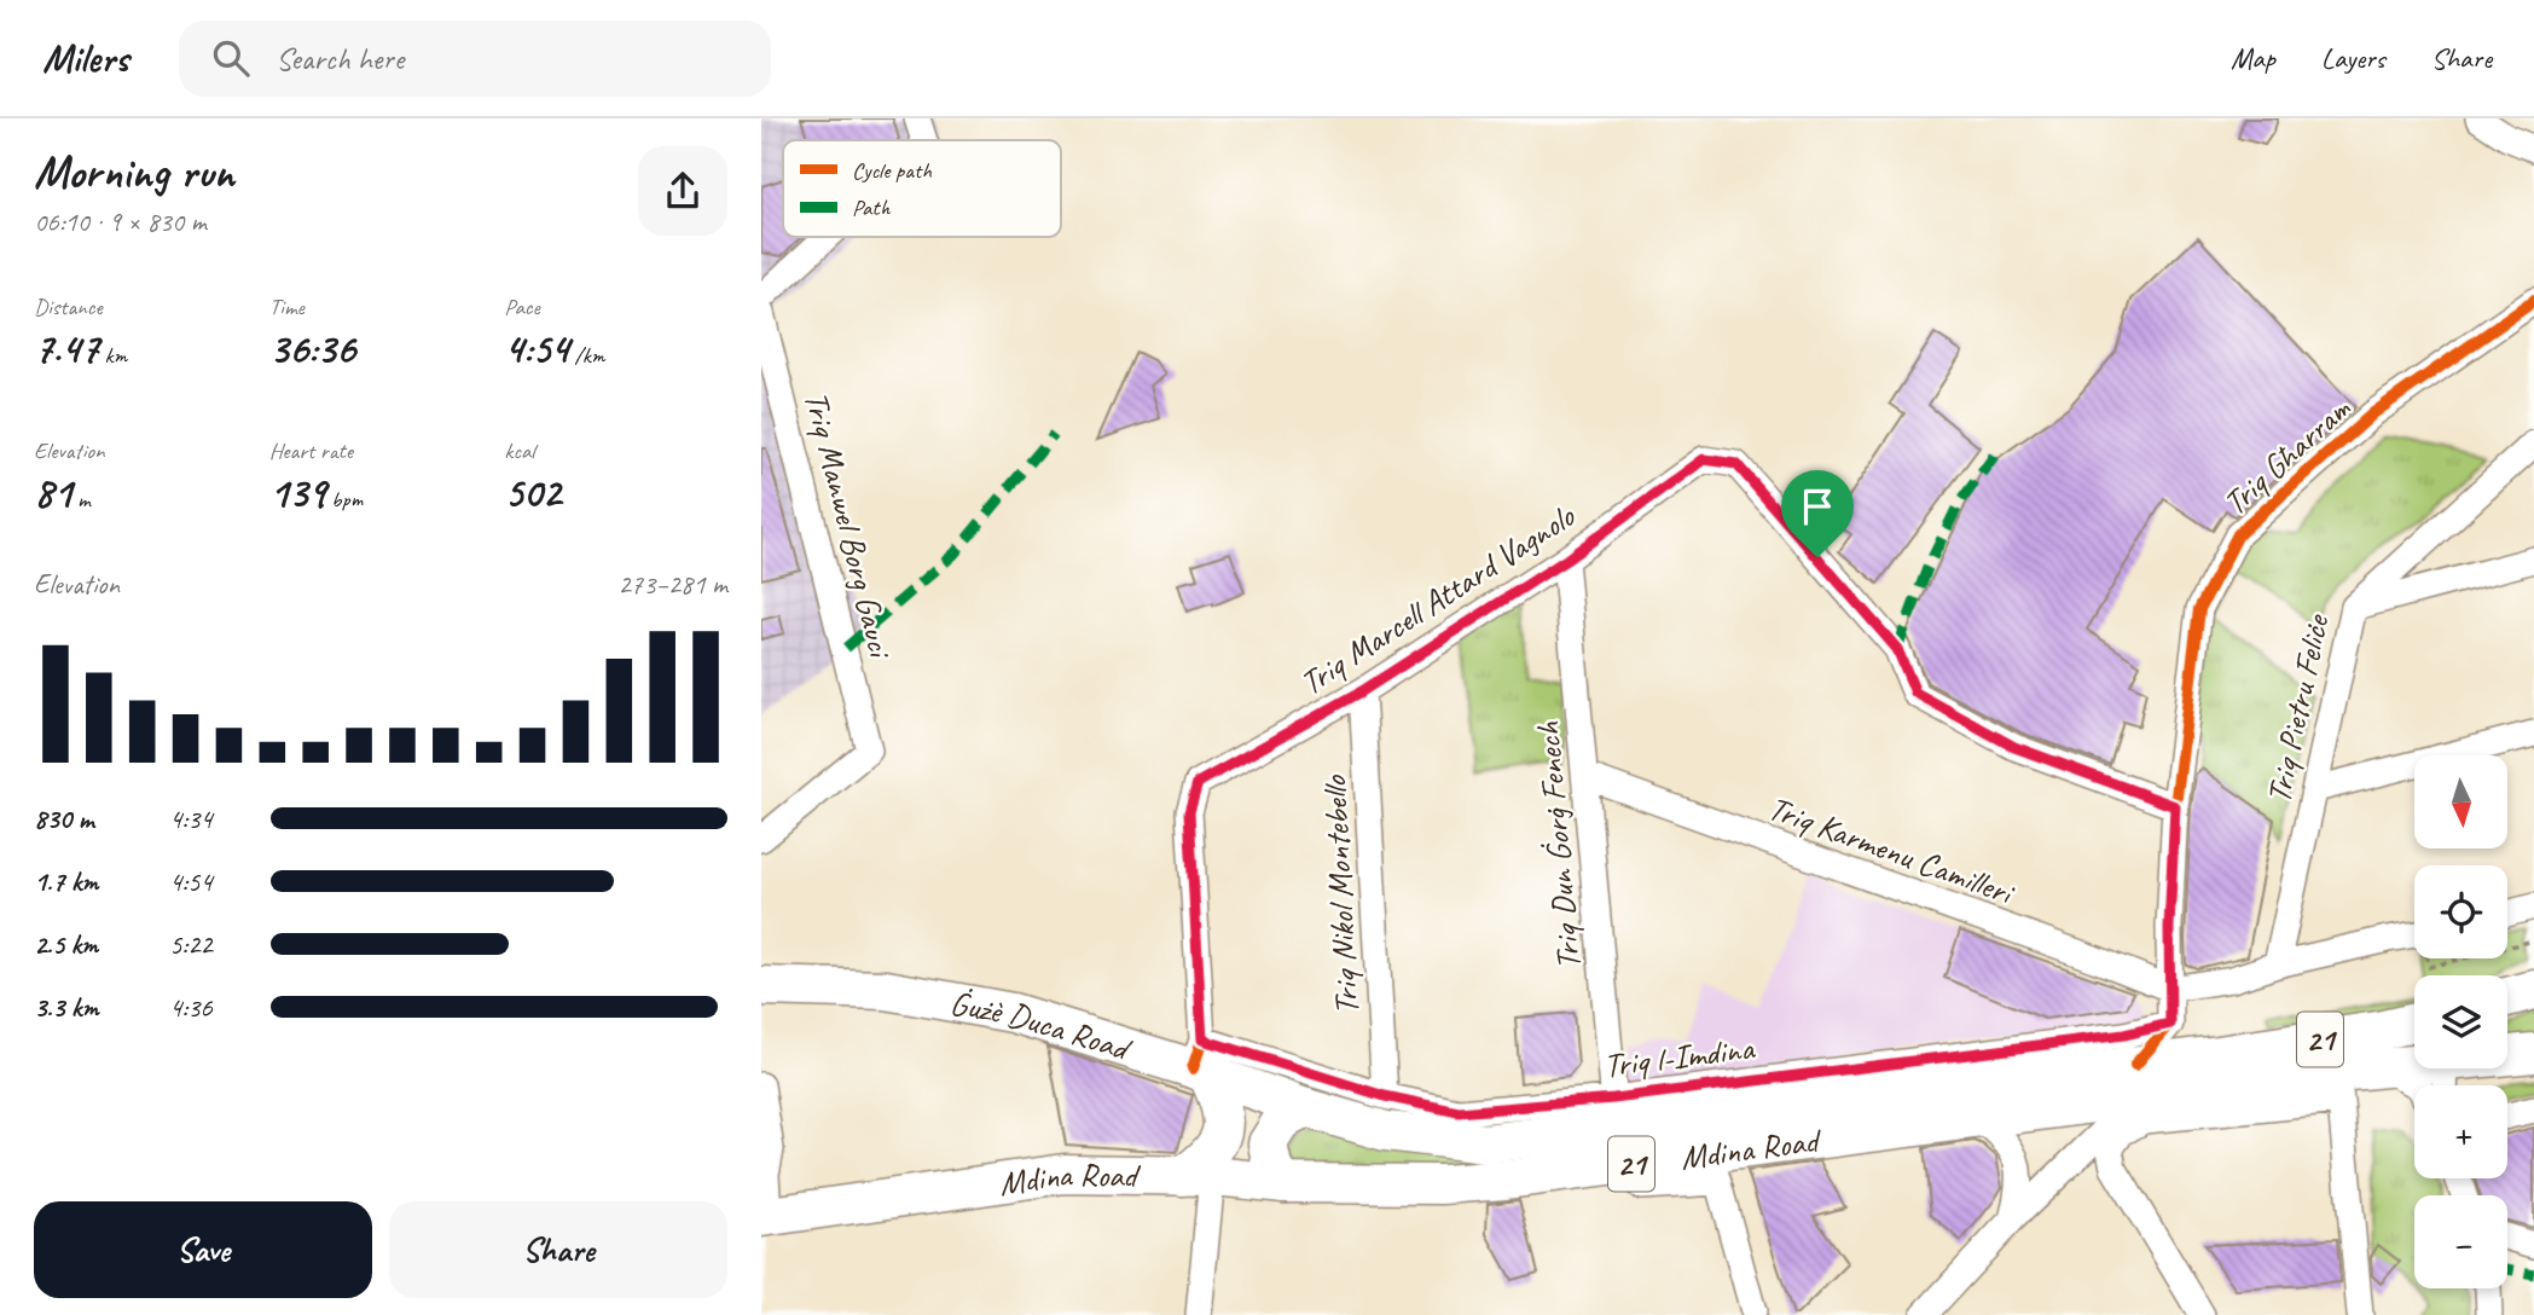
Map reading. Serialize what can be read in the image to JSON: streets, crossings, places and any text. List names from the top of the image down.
{
  "streets": {
    "highway": ["Ġużè Duca Road", "21", "Mdina Road"],
    "street": [
      "Triq Għarram",
      "Triq Manwel Borg Gauci",
      "Triq Marcell Attard Vagnolo",
      "Triq Pietru Feliċe",
      "Triq Dun Ġorġ Fenech",
      "Triq Karmenu Camilleri",
      "Triq Nikol Montebello",
      "Triq l-Imdina"
    ]
  },
  "crossings": [
    ["Triq Għarram", "Triq Marcell Attard Vagnolo"],
    ["Triq Għarram", "Triq Karmenu Camilleri"],
    ["Triq Għarram", "Triq l-Imdina"],
    ["Triq Marcell Attard Vagnolo", "Triq Dun Ġorġ Fenech"],
    ["Triq Marcell Attard Vagnolo", "Triq Nikol Montebello"],
    ["Triq Marcell Attard Vagnolo", "Ġużè Duca Road"],
    ["Triq Marcell Attard Vagnolo", "Triq l-Imdina"],
    ["Triq Dun Ġorġ Fenech", "Triq Karmenu Camilleri"],
    ["Triq Dun Ġorġ Fenech", "Triq l-Imdina"],
    ["Triq Dun Ġorġ Fenech", "Mdina Road"],
    ["Triq Nikol Montebello", "Triq l-Imdina"],
    ["Ġużè Duca Road", "Triq l-Imdina"],
    ["Ġużè Duca Road", "Mdina Road"],
    ["Triq l-Imdina", "Mdina Road"]
  ],
  "legend": ["Cycle path", "Path"],
  "north": "bottom",
  "page": {
    "header": "Milers",
    "search": "Search here",
    "nav": ["Map", "Layers", "Share"],
    "heading": ["Morning run", "06:10 · 9 × 830 m"],
    "stats": [
      ["Distance", "7.47 km"],
      ["Time", "36:36"],
      ["Pace", "4:54 /km"],
      ["Elevation", "81 m"],
      ["Heart rate", "139 bpm"],
      ["kcal", "502"]
    ],
    "chart": ["Elevation", "273–281 m"],
    "map_buttons": ["+", "−"],
    "list": [
      {
        "name": "830 m",
        "note": "4:34"
      },
      {
        "name": "1.7 km",
        "note": "4:54"
      },
      {
        "name": "2.5 km",
        "note": "5:22"
      },
      {
        "name": "3.3 km",
        "note": "4:36"
      }
    ],
    "buttons": ["Save", "Share"]
  }
}
